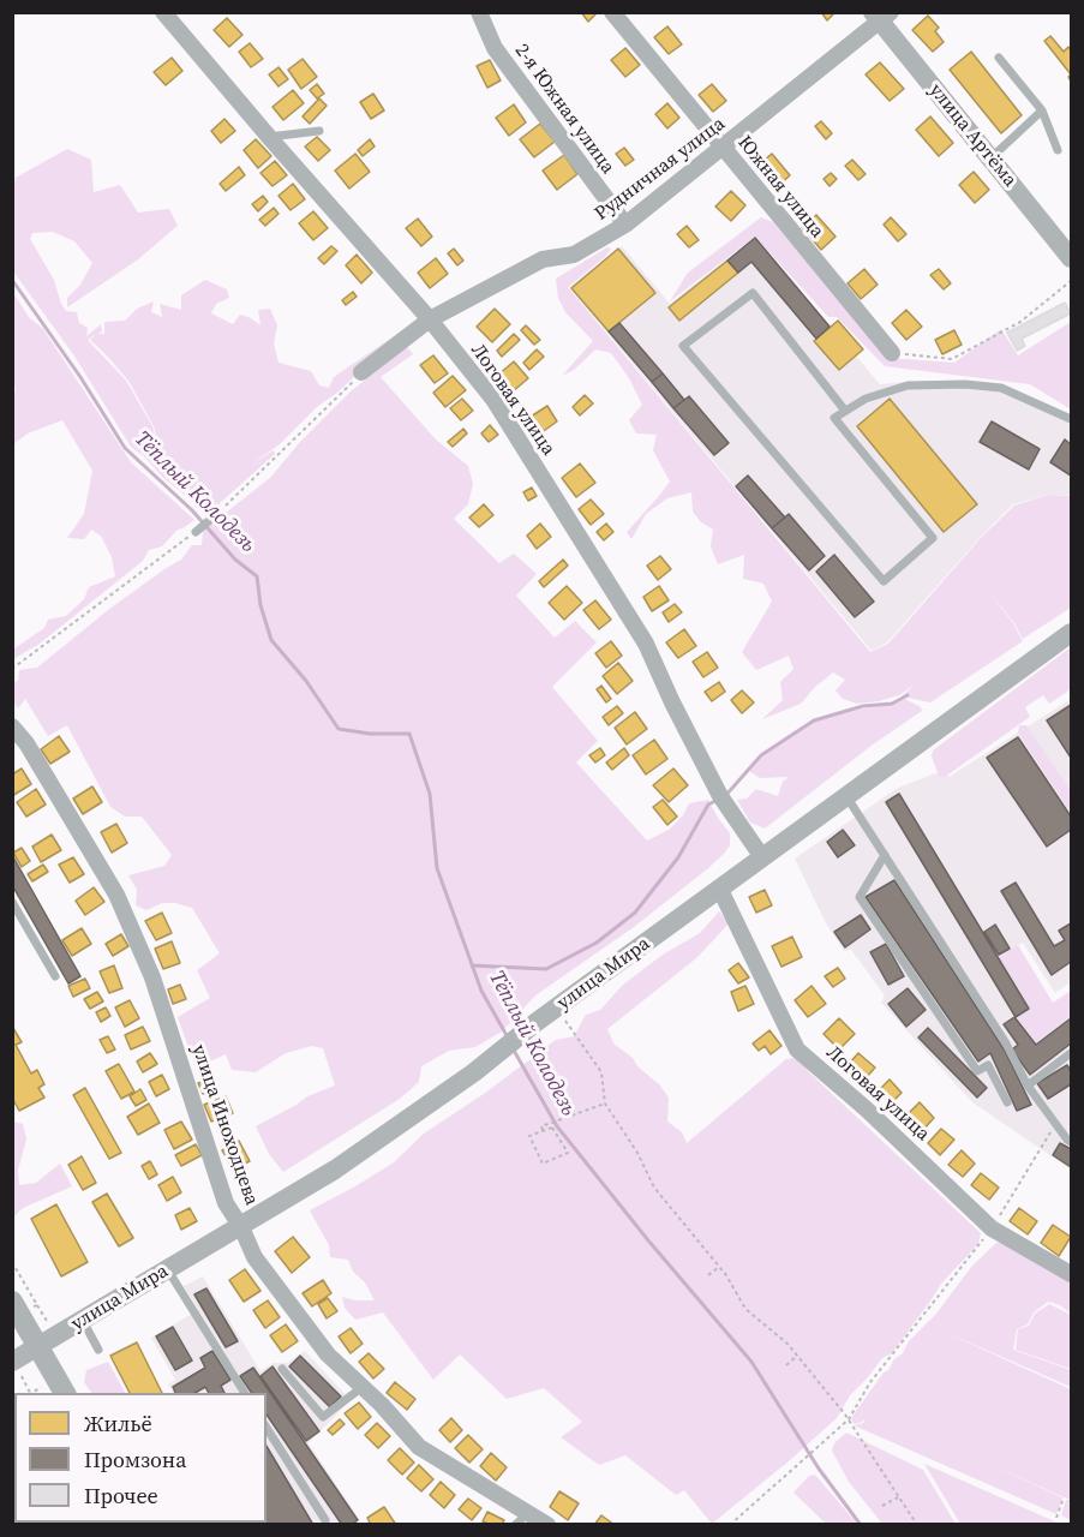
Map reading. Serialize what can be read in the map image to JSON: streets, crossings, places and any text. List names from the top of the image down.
{
  "streets": {
    "street": [
      "2-я Южная улица",
      "улица Артёма",
      "Рудничная улица",
      "Южная улица",
      "Логовая улица",
      "улица Мира",
      "улица Иноходцева"
    ]
  },
  "crossings": [
    ["2-я Южная улица", "Рудничная улица"],
    ["улица Артёма", "Рудничная улица"],
    ["Рудничная улица", "Южная улица"],
    ["Рудничная улица", "Логовая улица"],
    ["Логовая улица", "улица Мира"],
    ["улица Мира", "улица Иноходцева"]
  ],
  "water": ["Тёплый Колодезь"],
  "legend": ["Жильё", "Промзона", "Прочее"]
}
